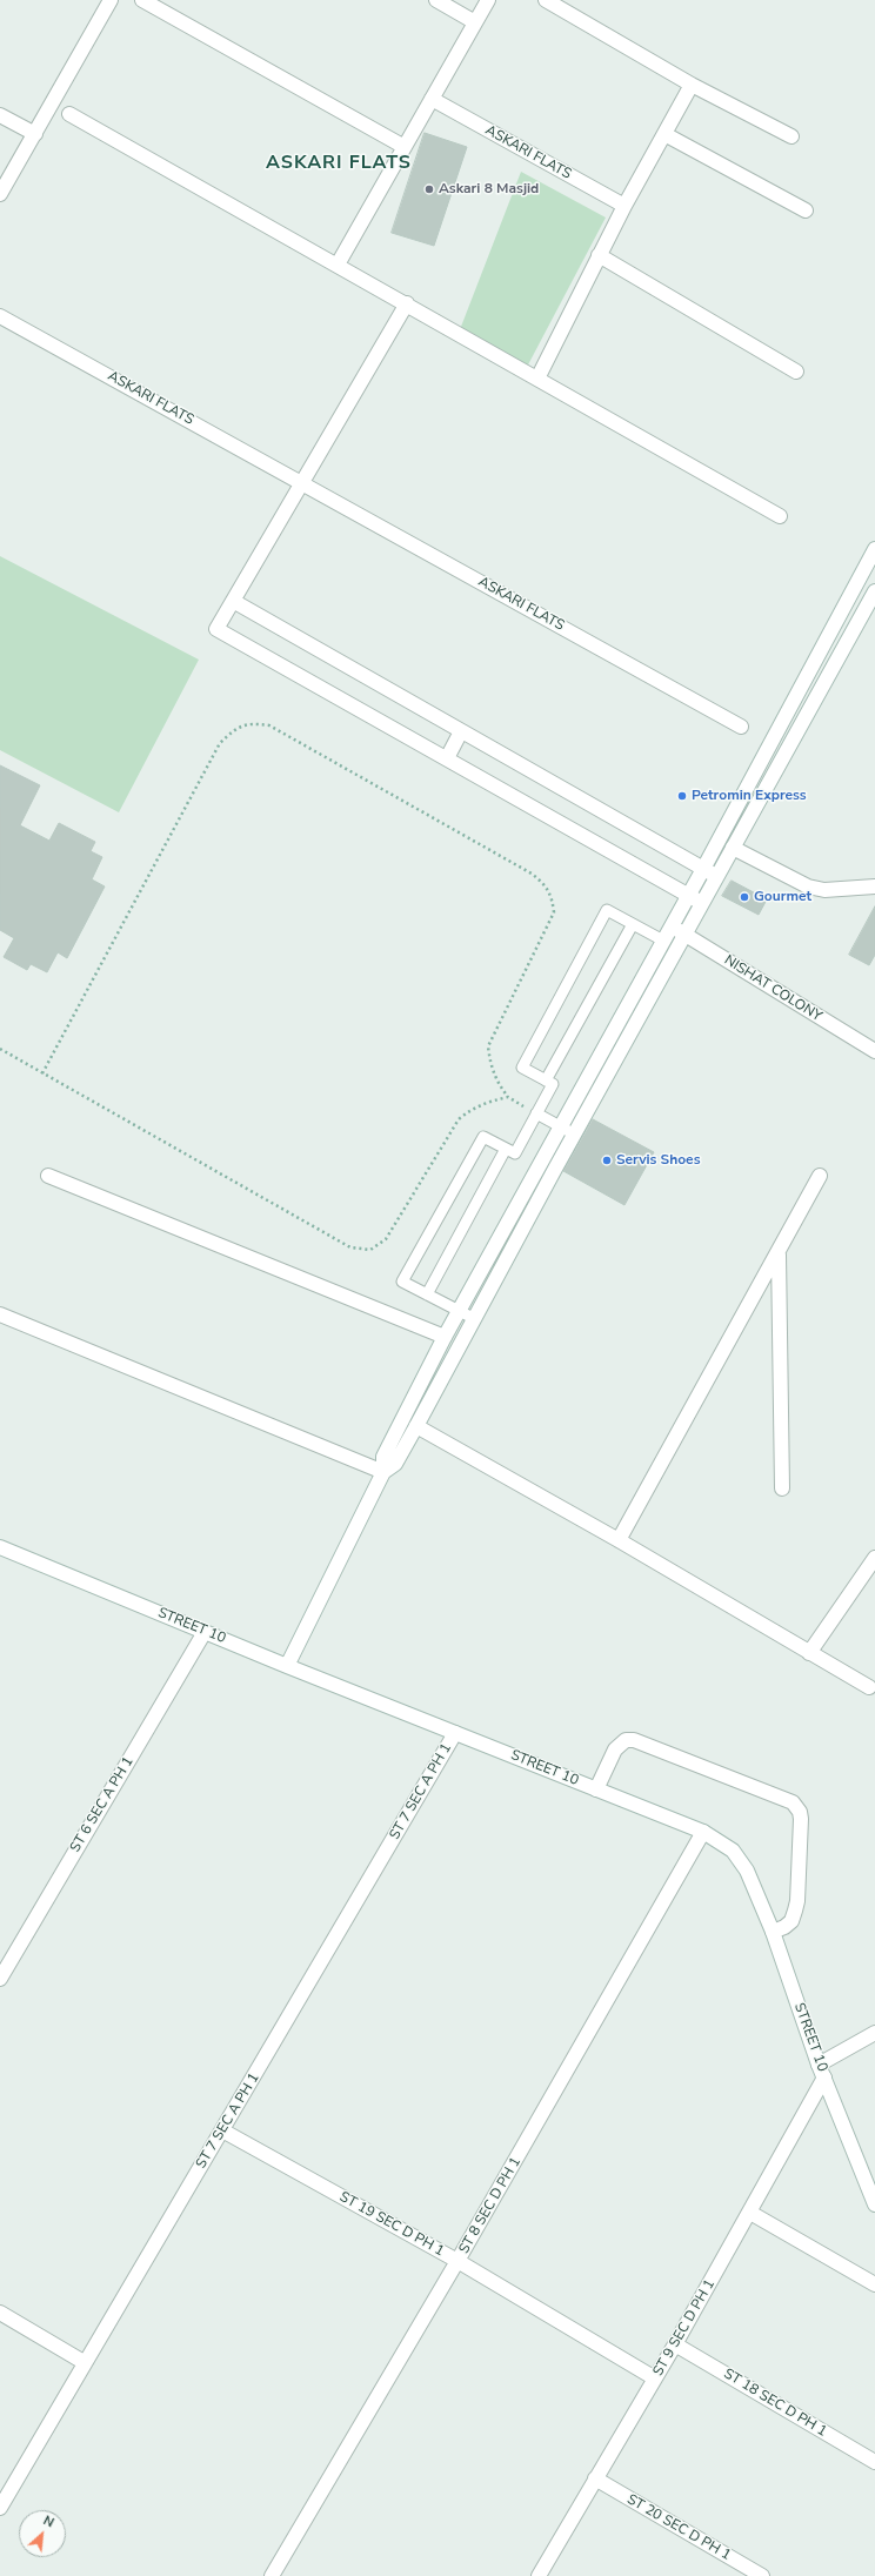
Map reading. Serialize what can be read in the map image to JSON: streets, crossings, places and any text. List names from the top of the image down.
{
  "streets": {
    "street": [
      "ASKARI FLATS",
      "NISHAT COLONY",
      "STREET 10",
      "ST 7 SEC A PH 1",
      "ST 6 SEC A PH 1",
      "ST 8 SEC D PH 1",
      "ST 19 SEC D PH 1",
      "ST 9 SEC D PH 1",
      "ST 18 SEC D PH 1",
      "ST 20 SEC D PH 1"
    ]
  },
  "crossings": [
    ["STREET 10", "ST 7 SEC A PH 1"],
    ["STREET 10", "ST 6 SEC A PH 1"],
    ["STREET 10", "ST 8 SEC D PH 1"],
    ["STREET 10", "ST 9 SEC D PH 1"],
    ["ST 7 SEC A PH 1", "ST 19 SEC D PH 1"],
    ["ST 8 SEC D PH 1", "ST 19 SEC D PH 1"],
    ["ST 19 SEC D PH 1", "ST 9 SEC D PH 1"],
    ["ST 9 SEC D PH 1", "ST 18 SEC D PH 1"],
    ["ST 9 SEC D PH 1", "ST 20 SEC D PH 1"]
  ],
  "districts": ["ASKARI FLATS"],
  "places": [
    "Askari 8 Masjid",
    "Petromin Express",
    "Gourmet",
    "Servis Shoes"
  ],
  "north": "top right"
}
